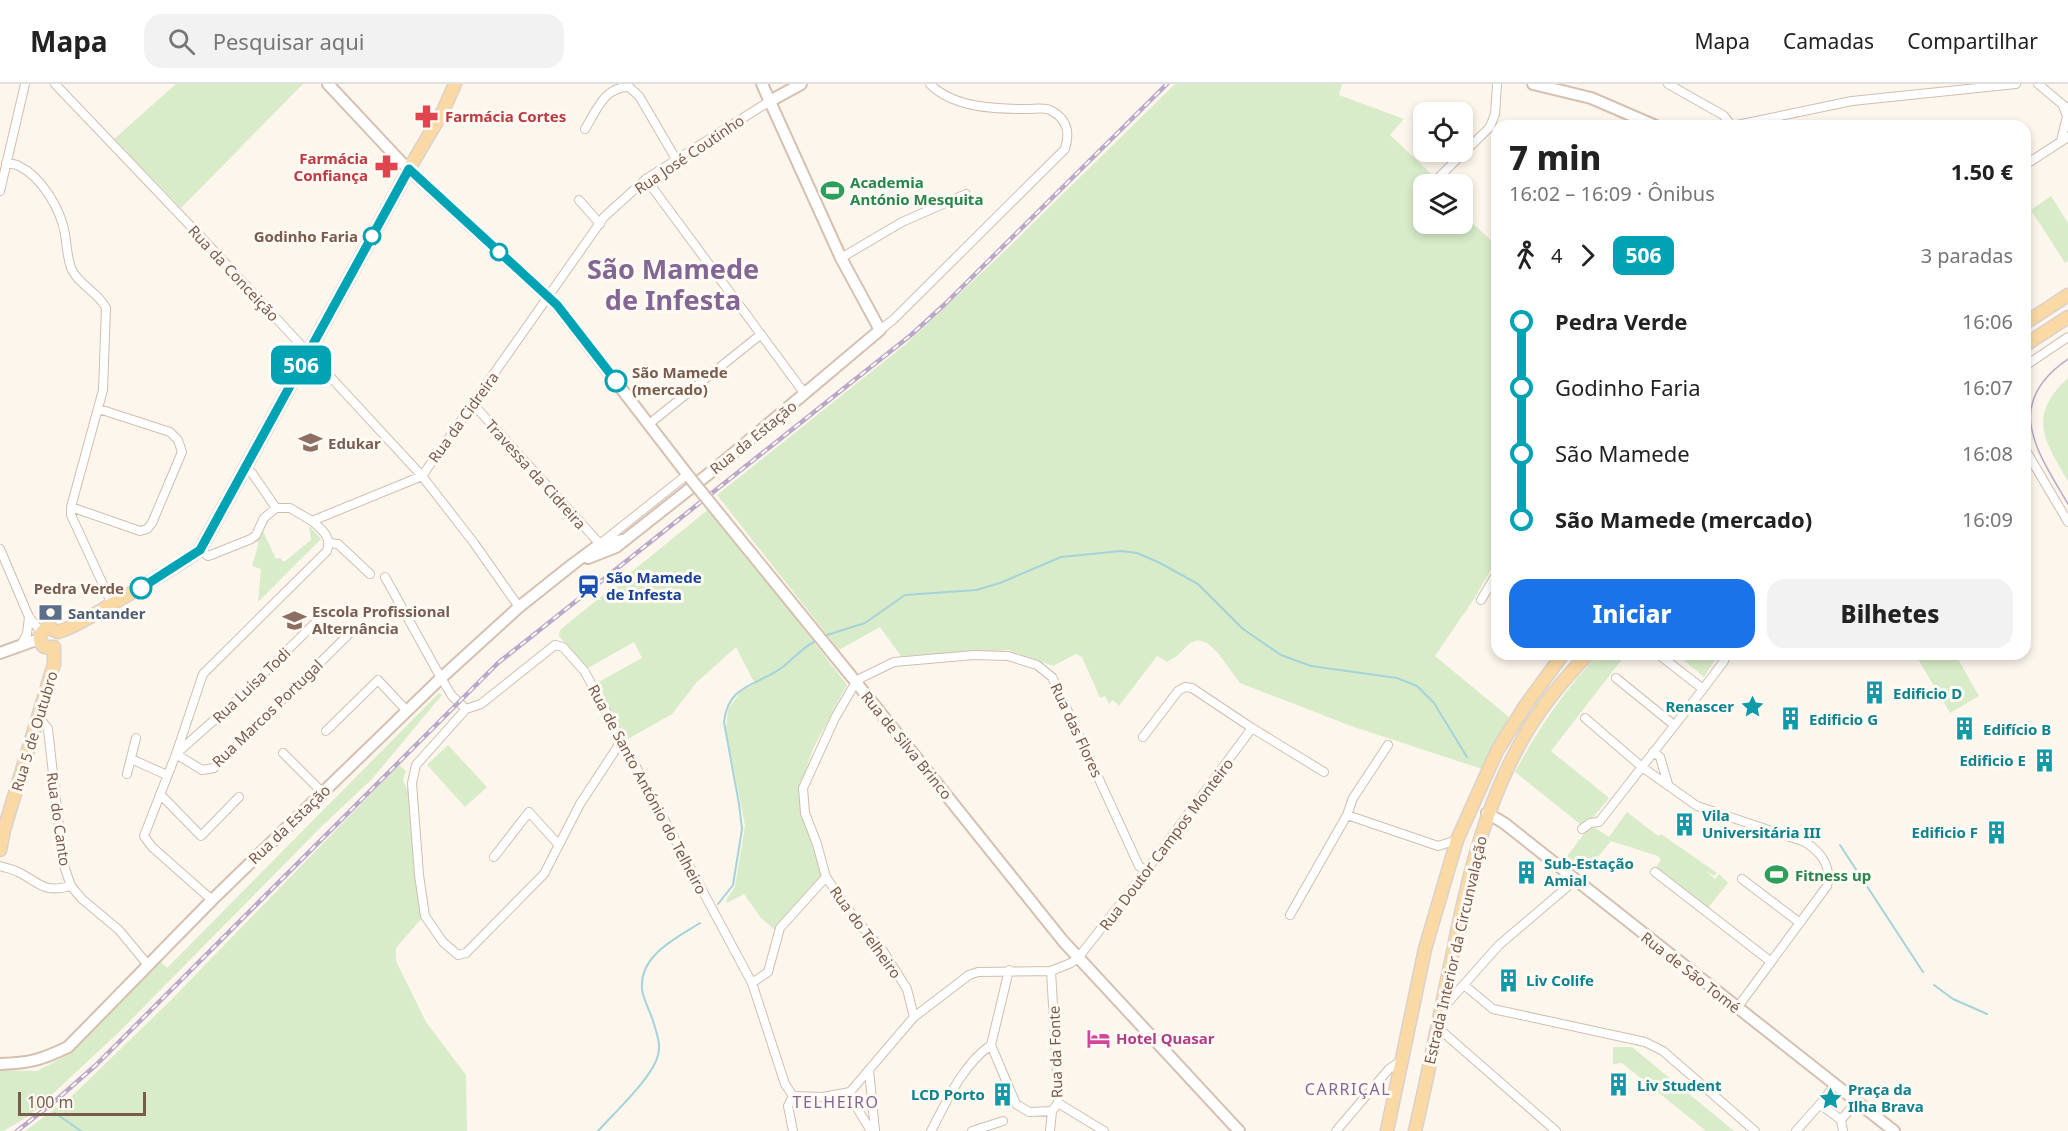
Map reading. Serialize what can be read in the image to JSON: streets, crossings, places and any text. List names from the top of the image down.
{
  "streets": {
    "main road": ["Rua 5 de Outubro", "Estrada Interior da Circunvalação"],
    "street": [
      "Rua José Coutinho",
      "Rua da Conceição",
      "Rua da Cidreira",
      "Rua da Estação",
      "Travessa da Cidreira",
      "Rua Luisa Todi",
      "Rua Marcos Portugal",
      "Rua das Flores",
      "Rua de Silva Brinco",
      "Rua de Santo António do Telheiro",
      "Rua do Canto",
      "Rua Doutor Campos Monteiro",
      "Rua do Telheiro",
      "Rua de São Tomé",
      "Rua da Fonte"
    ]
  },
  "crossings": [
    ["Rua José Coutinho", "Rua da Cidreira"],
    ["Rua José Coutinho", "Rua de Silva Brinco"],
    ["Rua da Conceição", "Rua da Cidreira"],
    ["Rua da Conceição", "Rua da Estação"],
    ["Rua da Cidreira", "Travessa da Cidreira"],
    ["Rua da Cidreira", "Rua de Silva Brinco"],
    ["Rua da Estação", "Travessa da Cidreira"],
    ["Rua da Estação", "Rua de Silva Brinco"],
    ["Rua da Estação", "Rua do Canto"],
    ["Rua Luisa Todi", "Rua Marcos Portugal"],
    ["Rua das Flores", "Rua de Silva Brinco"],
    ["Rua das Flores", "Rua Doutor Campos Monteiro"],
    ["Rua das Flores", "Rua do Telheiro"],
    ["Rua 5 de Outubro", "Rua do Canto"],
    ["Rua de Silva Brinco", "Rua Doutor Campos Monteiro"],
    ["Rua de Silva Brinco", "Rua do Telheiro"],
    ["Estrada Interior da Circunvalação", "Rua de São Tomé"]
  ],
  "districts": ["São Mamede de Infesta", "CARRIÇAL", "TELHEIRO"],
  "places": {
    "pharmacy": ["Farmácia Cortes", "Farmácia Confiança"],
    "sports": ["Academia António Mesquita", "Fitness up"],
    "other": ["Godinho Faria", "São Mamede (mercado)", "Pedra Verde"],
    "school or university": ["Edukar", "Escola Profissional Alternância"],
    "station": ["São Mamede de Infesta"],
    "bank": ["Santander"],
    "building": [
      "Edificio D",
      "Edificio G",
      "Edifício B",
      "Edificio E",
      "Vila Universitária III",
      "Edificio F",
      "Sub-Estação Amial",
      "Liv Colife",
      "Liv Student",
      "LCD Porto"
    ],
    "place": ["Renascer", "Praça da Ilha Brava"],
    "hotel": ["Hotel Quasar"]
  },
  "lines": ["bus line 506"],
  "scale_bar": "100 m",
  "page": {
    "header": "Mapa",
    "search": "Pesquisar aqui",
    "nav": ["Mapa", "Camadas", "Compartilhar"],
    "on_map": "506",
    "heading": ["7 min", "16:02 – 16:09 · Ônibus", "1.50 €"],
    "legs": ["4", "506", "3 paradas"],
    "list": [
      {
        "name": "Pedra Verde",
        "value": "16:06"
      },
      {
        "name": "Godinho Faria",
        "value": "16:07"
      },
      {
        "name": "São Mamede",
        "value": "16:08"
      },
      {
        "name": "São Mamede (mercado)",
        "value": "16:09"
      }
    ],
    "buttons": ["Iniciar", "Bilhetes"],
    "scale": "100 m"
  }
}
